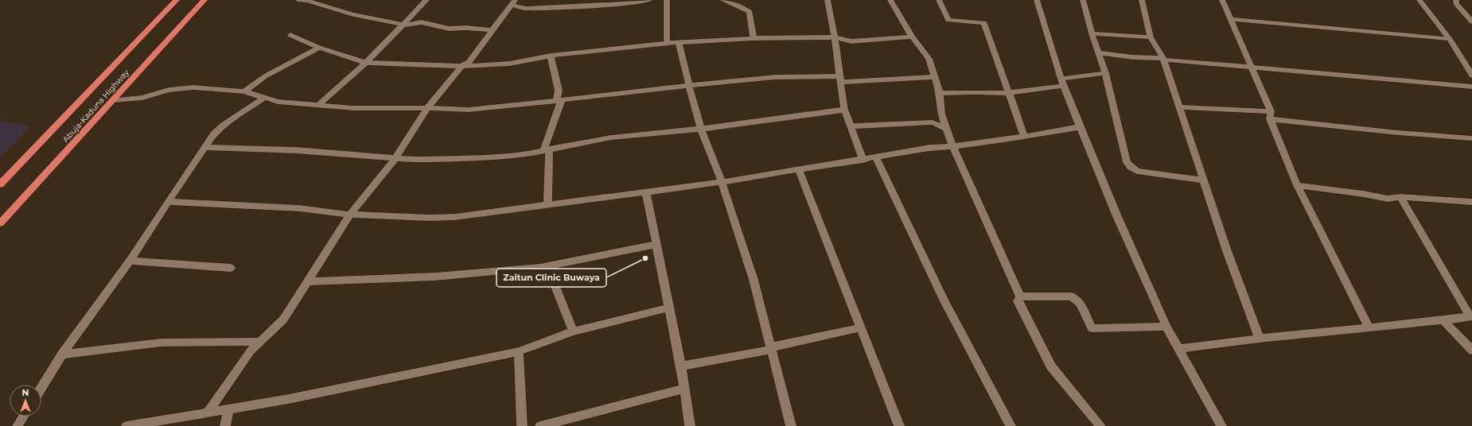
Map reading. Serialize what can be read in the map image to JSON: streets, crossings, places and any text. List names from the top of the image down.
{
  "streets": {
    "highway": ["Abuja-Kaduna Highway"]
  },
  "places": ["Zaitun Clinic Buwaya"],
  "north": "top"
}
